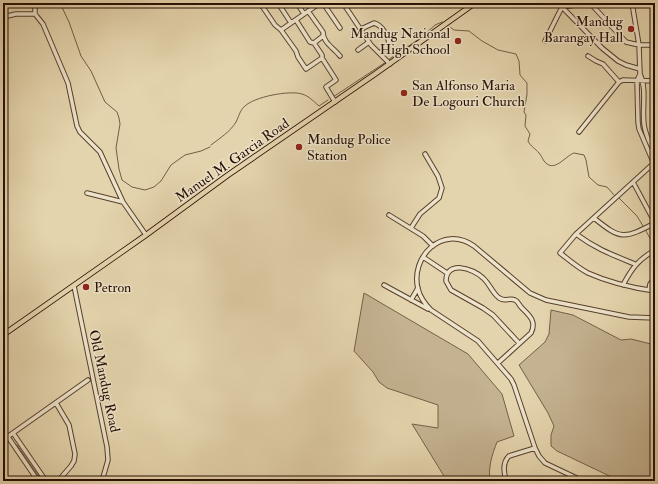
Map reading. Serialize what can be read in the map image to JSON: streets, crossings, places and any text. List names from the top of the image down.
{
  "streets": {
    "main road": ["Manuel M. Garcia Road"],
    "street": ["Old Mandug Road"]
  },
  "crossings": [
    ["Manuel M. Garcia Road", "Old Mandug Road"]
  ],
  "places": [
    "Mandug Barangay Hall",
    "Mandug National High School",
    "San Alfonso Maria De Logouri Church",
    "Mandug Police Station",
    "Petron"
  ]
}
